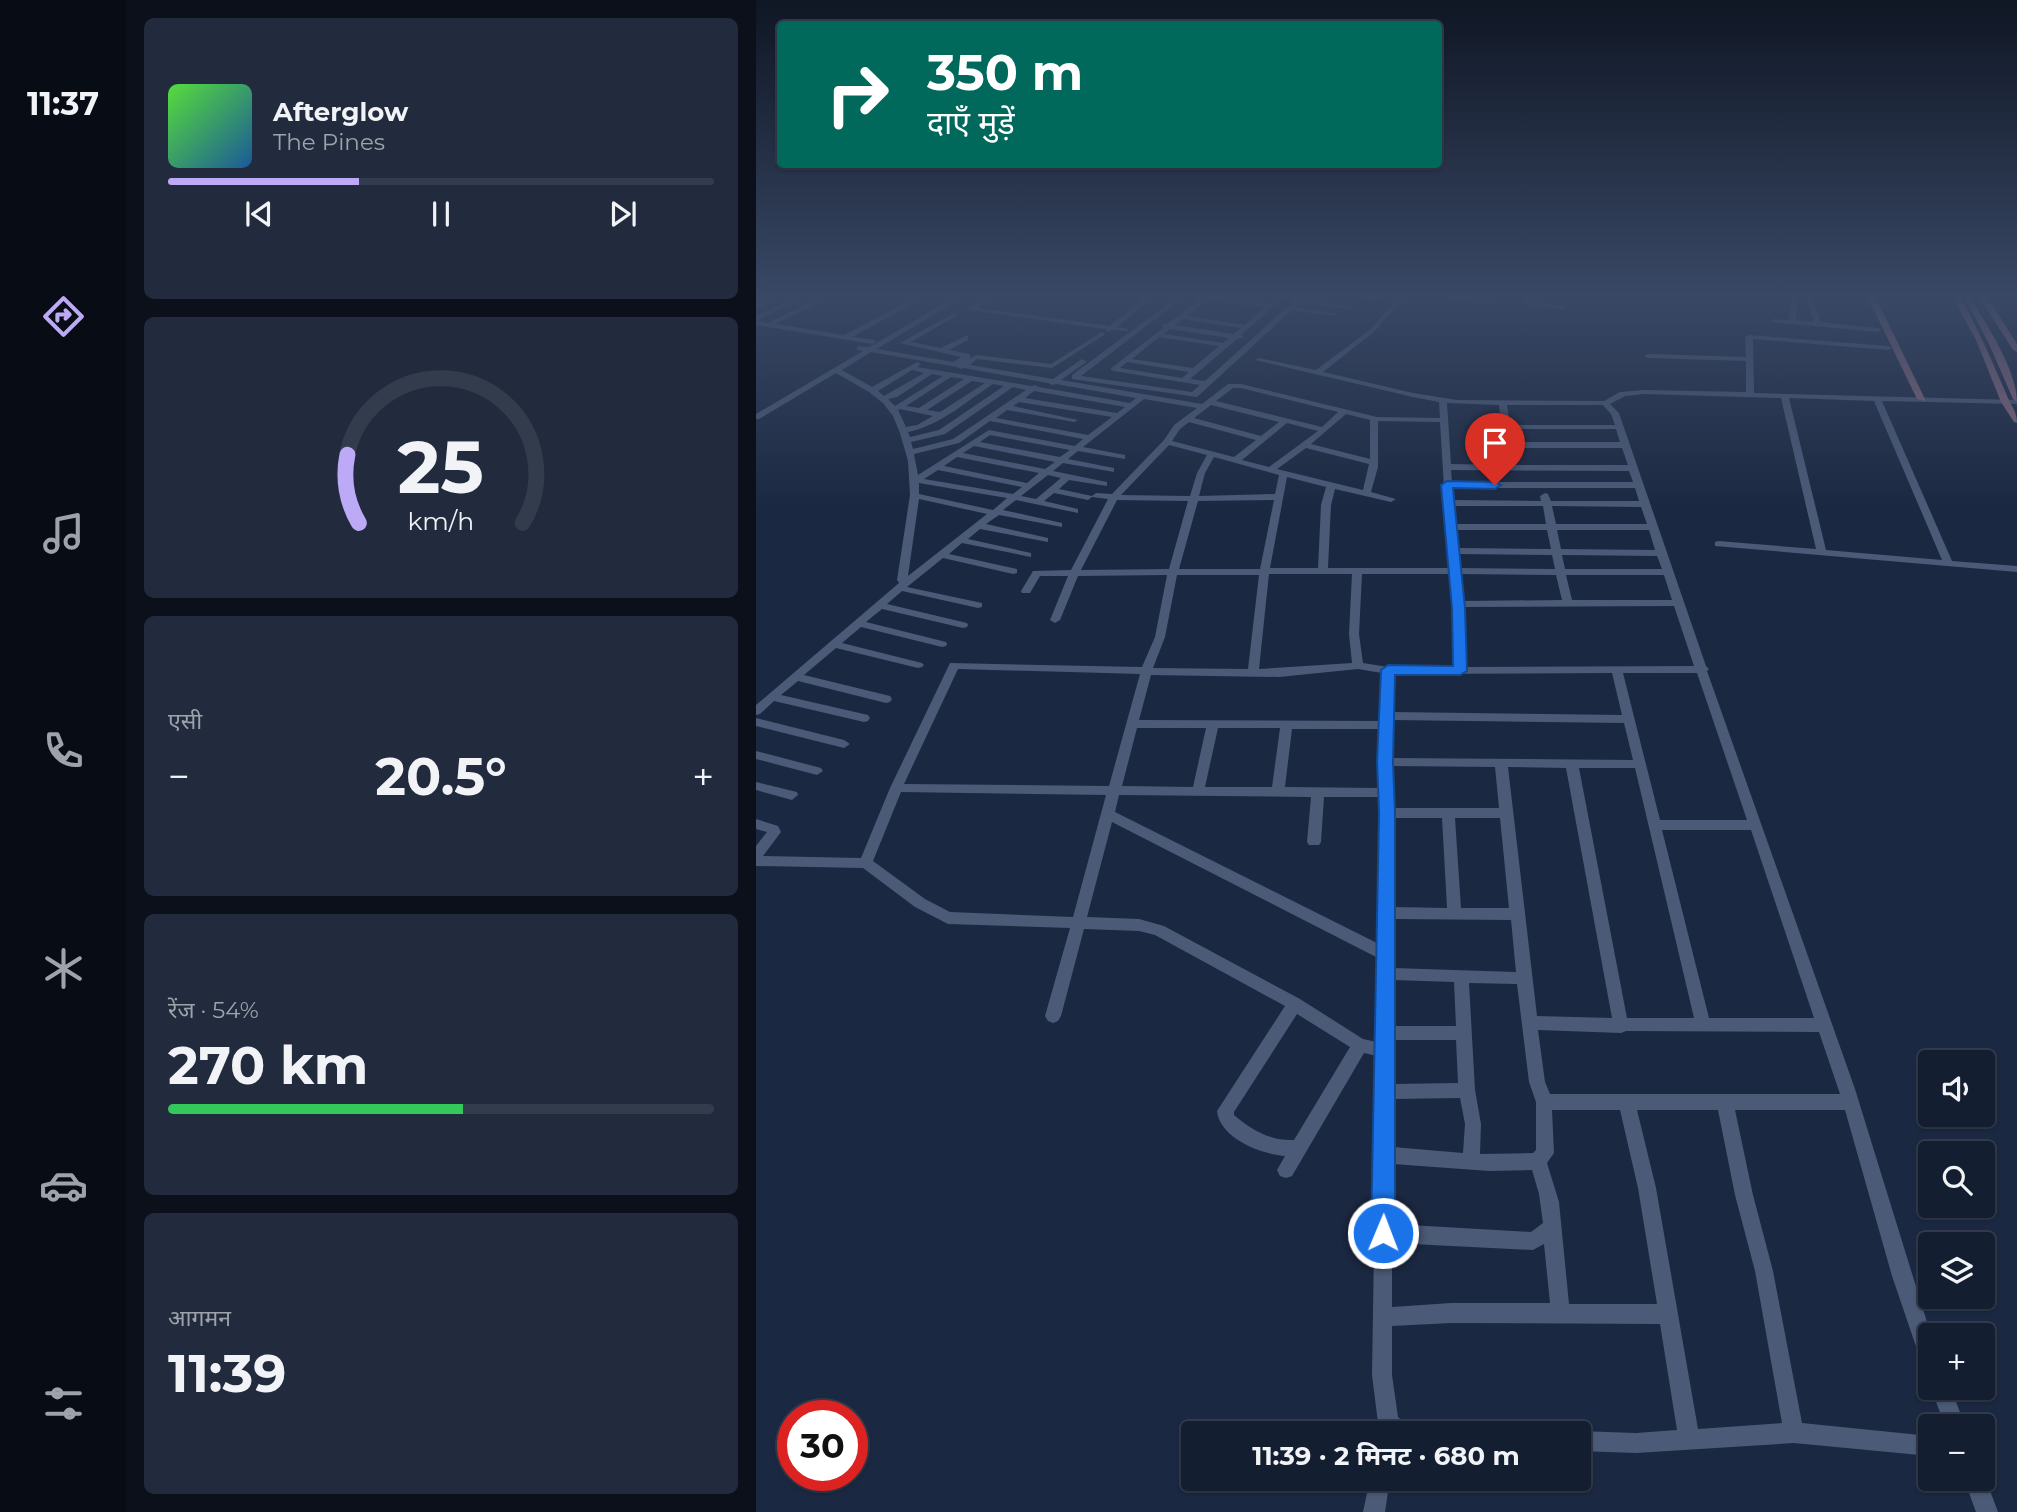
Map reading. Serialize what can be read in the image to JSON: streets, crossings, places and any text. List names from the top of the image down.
{
  "page": {
    "tabs": "11:37",
    "turn": ["350 m", "दाएँ मुड़ें"],
    "song": ["Afterglow", "The Pines"],
    "tile": [
      "एसी",
      ["रेंज · 54%", "270 km"],
      ["आगमन", "11:39"]
    ],
    "heat": ["−", "20.5°", "+"],
    "map_buttons": ["+", "−"],
    "limit": "30",
    "trip": "11:39 · 2 मिनट · 680 m",
    "gauge": ["25", "km/h"]
  }
}
